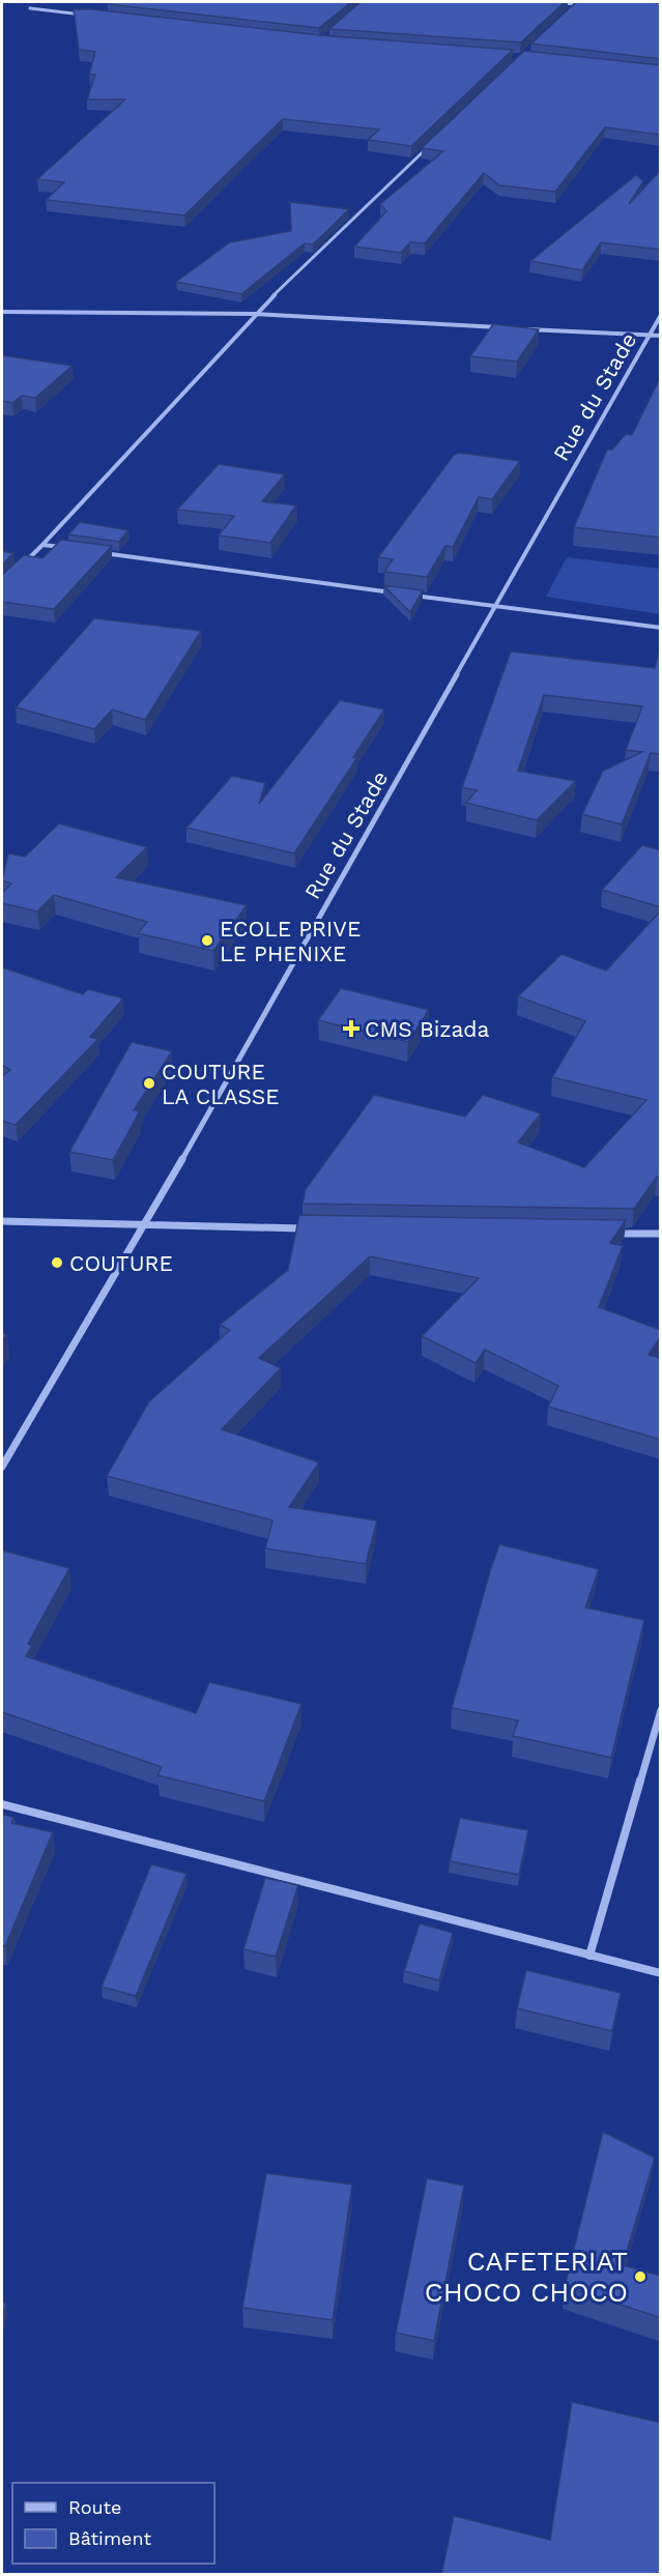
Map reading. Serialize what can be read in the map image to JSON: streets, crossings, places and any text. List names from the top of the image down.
{
  "streets": {
    "street": ["Rue du Stade"]
  },
  "places": {
    "other": [
      "ECOLE PRIVE LE PHENIXE",
      "COUTURE LA CLASSE",
      "COUTURE",
      "CAFETERIAT CHOCO CHOCO"
    ],
    "health": ["CMS Bizada"]
  },
  "legend": ["Route", "Bâtiment"]
}
